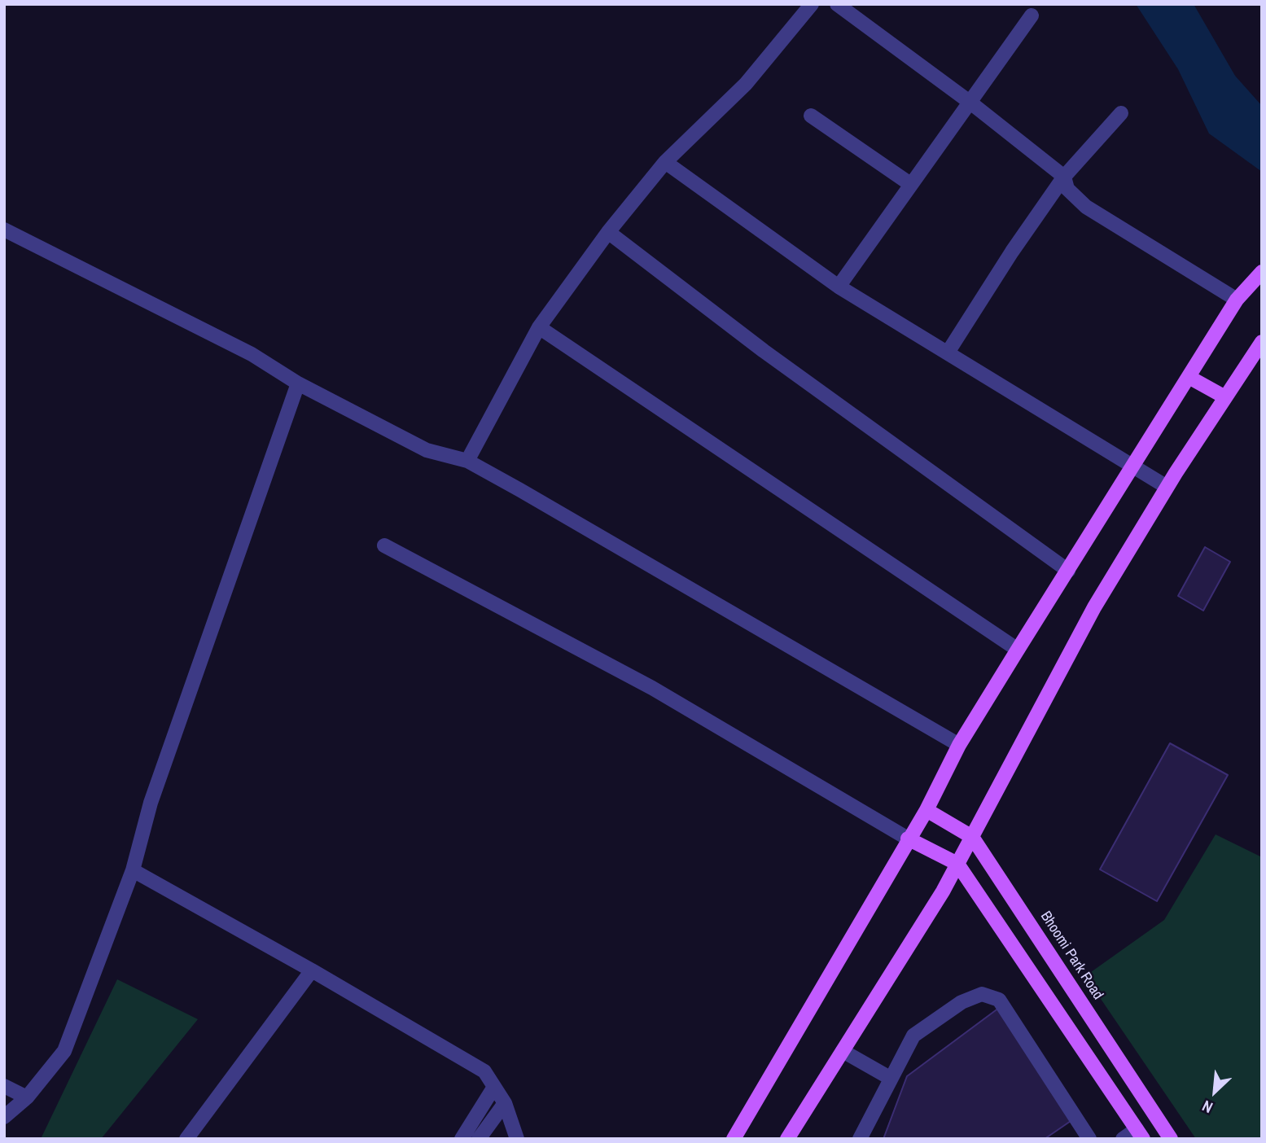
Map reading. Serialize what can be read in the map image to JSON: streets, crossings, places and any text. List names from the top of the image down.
{
  "streets": {
    "main road": ["Bhoomi Park Road"]
  },
  "north": "bottom left"
}
